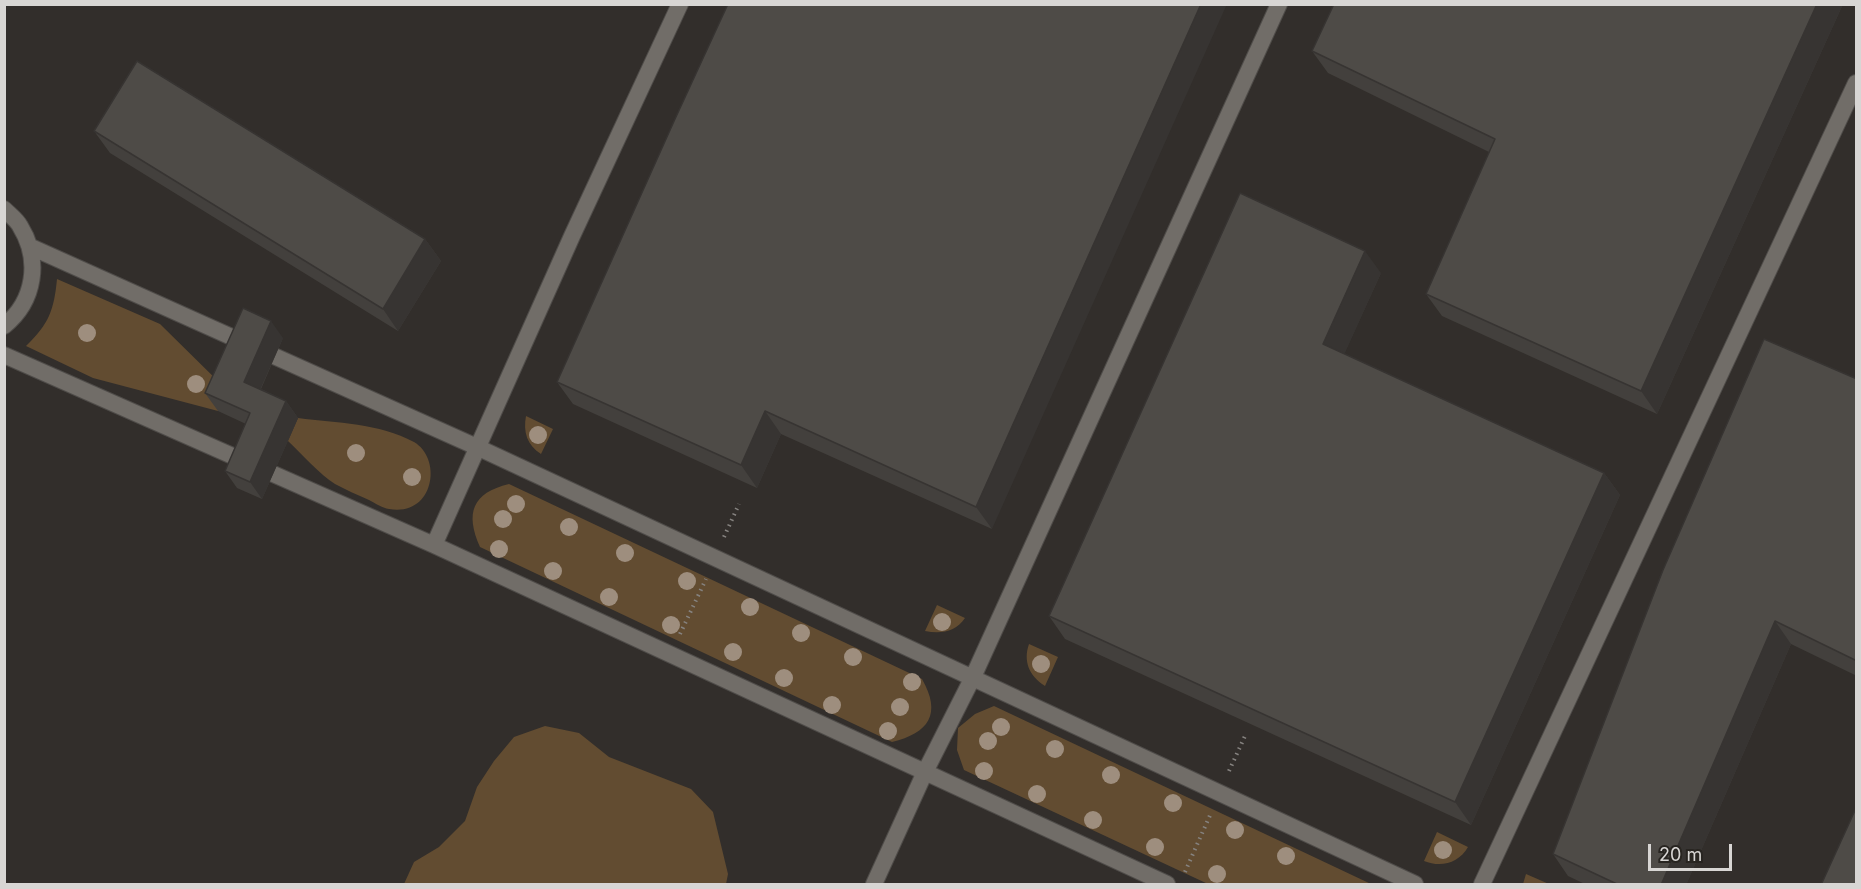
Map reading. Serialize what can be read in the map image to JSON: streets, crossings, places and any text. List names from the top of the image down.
{
  "scale_bar": "20 m"
}
